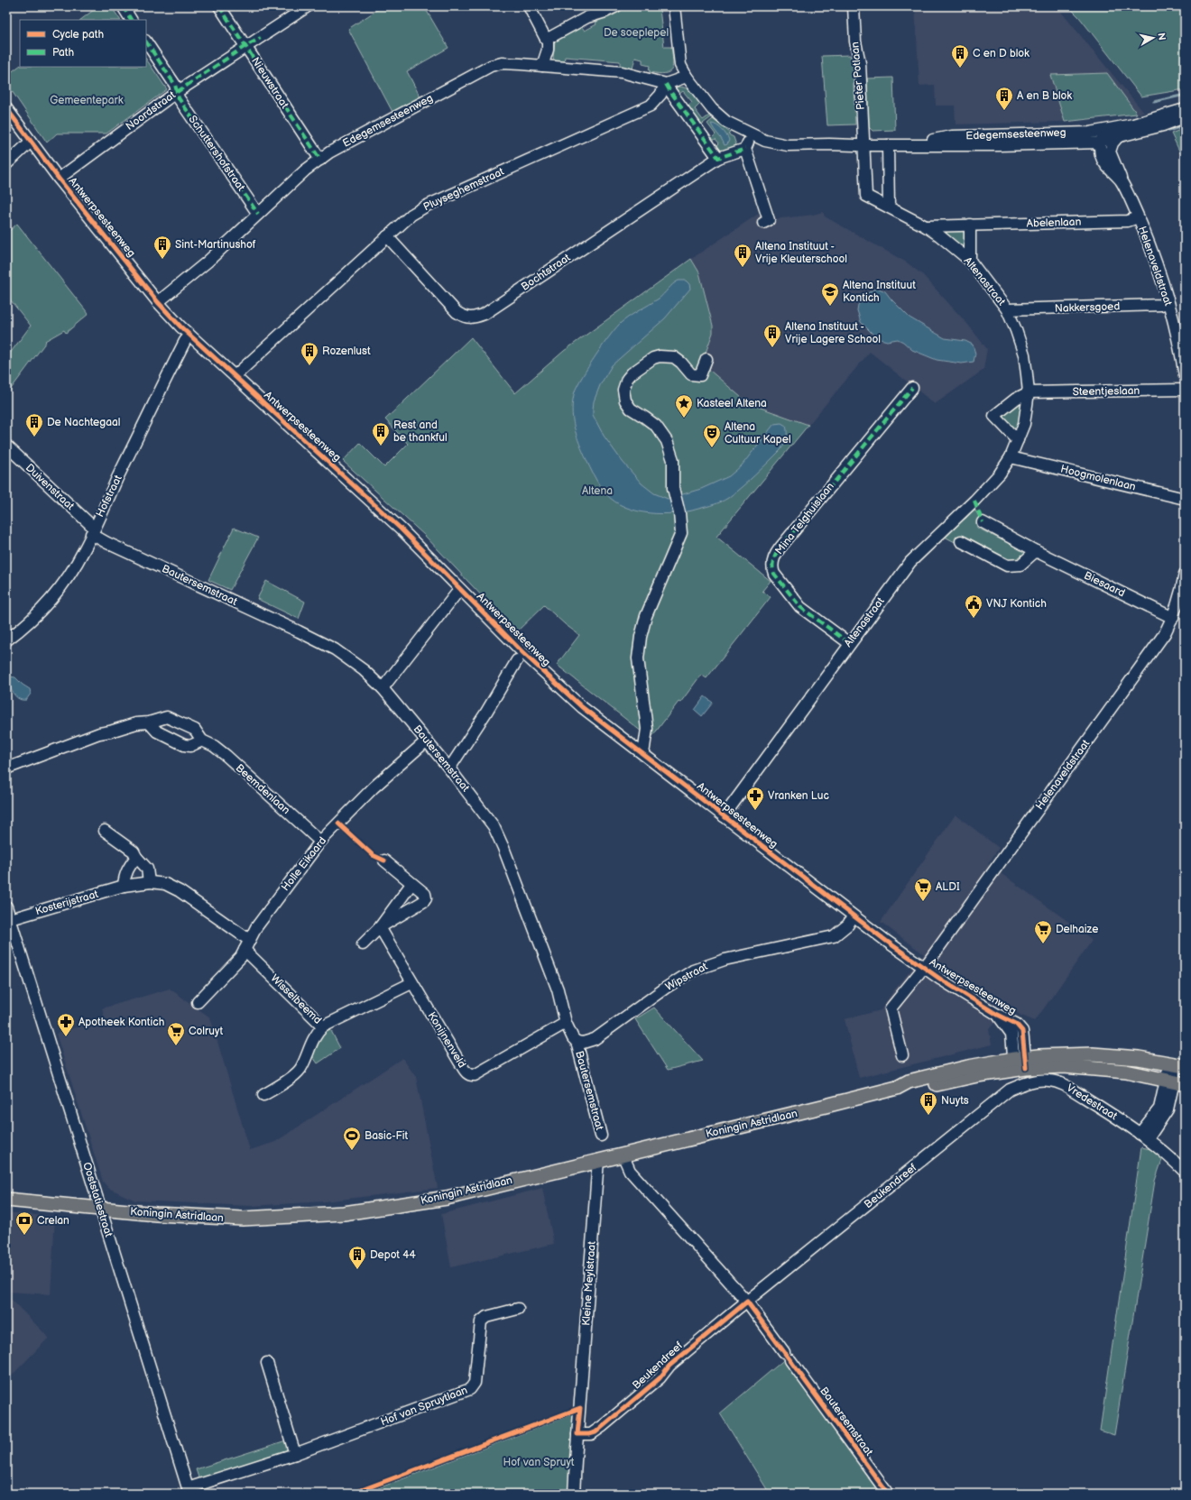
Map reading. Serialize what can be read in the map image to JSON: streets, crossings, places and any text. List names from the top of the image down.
{
  "streets": {
    "main road": ["Koningin Astridlaan"],
    "street": [
      "Pieter Potlaan",
      "Nieuwstraat",
      "Noordstraat",
      "Edegemsesteenweg",
      "Schuttershofstraat",
      "Pluyseghemstraat",
      "Antwerpsesteenweg",
      "Abelenlaan",
      "Helenaveldstraat",
      "Bochtstraat",
      "Altenastraat",
      "Nakkersgoed",
      "Steentjeslaan",
      "Hoogmolenlaan",
      "Duivenstraat",
      "Hofstraat",
      "Mina Telghuislaan",
      "Biesaard",
      "Bautersemstraat",
      "Beemdenlaan",
      "Holle Eikaard",
      "Kosterijstraat",
      "Wipstraat",
      "Wisselbeemd",
      "Konijnenveld",
      "Vredestraat",
      "Beukendreef",
      "Ooststatiestraat",
      "Kleine Meylstraat",
      "Hof van Spruytlaan"
    ]
  },
  "crossings": [
    ["Pieter Potlaan", "Edegemsesteenweg"],
    ["Pieter Potlaan", "Altenastraat"],
    ["Nieuwstraat", "Noordstraat"],
    ["Nieuwstraat", "Edegemsesteenweg"],
    ["Noordstraat", "Schuttershofstraat"],
    ["Noordstraat", "Antwerpsesteenweg"],
    ["Edegemsesteenweg", "Schuttershofstraat"],
    ["Edegemsesteenweg", "Pluyseghemstraat"],
    ["Edegemsesteenweg", "Antwerpsesteenweg"],
    ["Edegemsesteenweg", "Helenaveldstraat"],
    ["Edegemsesteenweg", "Altenastraat"],
    ["Pluyseghemstraat", "Antwerpsesteenweg"],
    ["Pluyseghemstraat", "Bochtstraat"],
    ["Antwerpsesteenweg", "Helenaveldstraat"],
    ["Antwerpsesteenweg", "Altenastraat"],
    ["Antwerpsesteenweg", "Hofstraat"],
    ["Antwerpsesteenweg", "Wipstraat"],
    ["Antwerpsesteenweg", "Koningin Astridlaan"],
    ["Abelenlaan", "Helenaveldstraat"],
    ["Abelenlaan", "Altenastraat"],
    ["Helenaveldstraat", "Nakkersgoed"],
    ["Helenaveldstraat", "Biesaard"],
    ["Altenastraat", "Nakkersgoed"],
    ["Altenastraat", "Steentjeslaan"],
    ["Altenastraat", "Hoogmolenlaan"],
    ["Altenastraat", "Mina Telghuislaan"],
    ["Duivenstraat", "Hofstraat"],
    ["Duivenstraat", "Bautersemstraat"],
    ["Hofstraat", "Bautersemstraat"],
    ["Bautersemstraat", "Holle Eikaard"],
    ["Bautersemstraat", "Wipstraat"],
    ["Bautersemstraat", "Konijnenveld"],
    ["Bautersemstraat", "Koningin Astridlaan"],
    ["Bautersemstraat", "Beukendreef"],
    ["Beemdenlaan", "Holle Eikaard"],
    ["Holle Eikaard", "Kosterijstraat"],
    ["Holle Eikaard", "Wisselbeemd"],
    ["Kosterijstraat", "Wisselbeemd"],
    ["Kosterijstraat", "Ooststatiestraat"],
    ["Wisselbeemd", "Konijnenveld"],
    ["Vredestraat", "Beukendreef"],
    ["Koningin Astridlaan", "Ooststatiestraat"],
    ["Koningin Astridlaan", "Kleine Meylstraat"],
    ["Beukendreef", "Kleine Meylstraat"],
    ["Ooststatiestraat", "Hof van Spruytlaan"]
  ],
  "parks": [
    "De soeplepel",
    "Gemeentepark",
    "Altena",
    "Hof van Spruyt"
  ],
  "places": {
    "building": [
      "C en D blok",
      "A en B blok",
      "Sint-Martinushof",
      "Altena Instituut - Vrije Kleuterschool",
      "Altena Instituut - Vrije Lagere School",
      "Rozenlust",
      "De Nachtegaal",
      "Rest and be thankful",
      "Nuyts",
      "Depot 44"
    ],
    "school or university": ["Altena Instituut Kontich"],
    "place": ["Kasteel Altena"],
    "theatre": ["Altena Cultuur Kapel"],
    "public building": ["VNJ Kontich"],
    "pharmacy": ["Vranken Luc", "Apotheek Kontich"],
    "supermarket": ["ALDI", "Delhaize", "Colruyt"],
    "sports": ["Basic-Fit"],
    "bank": ["Crelan"]
  },
  "legend": ["Cycle path", "Path"],
  "north": "right"
}
